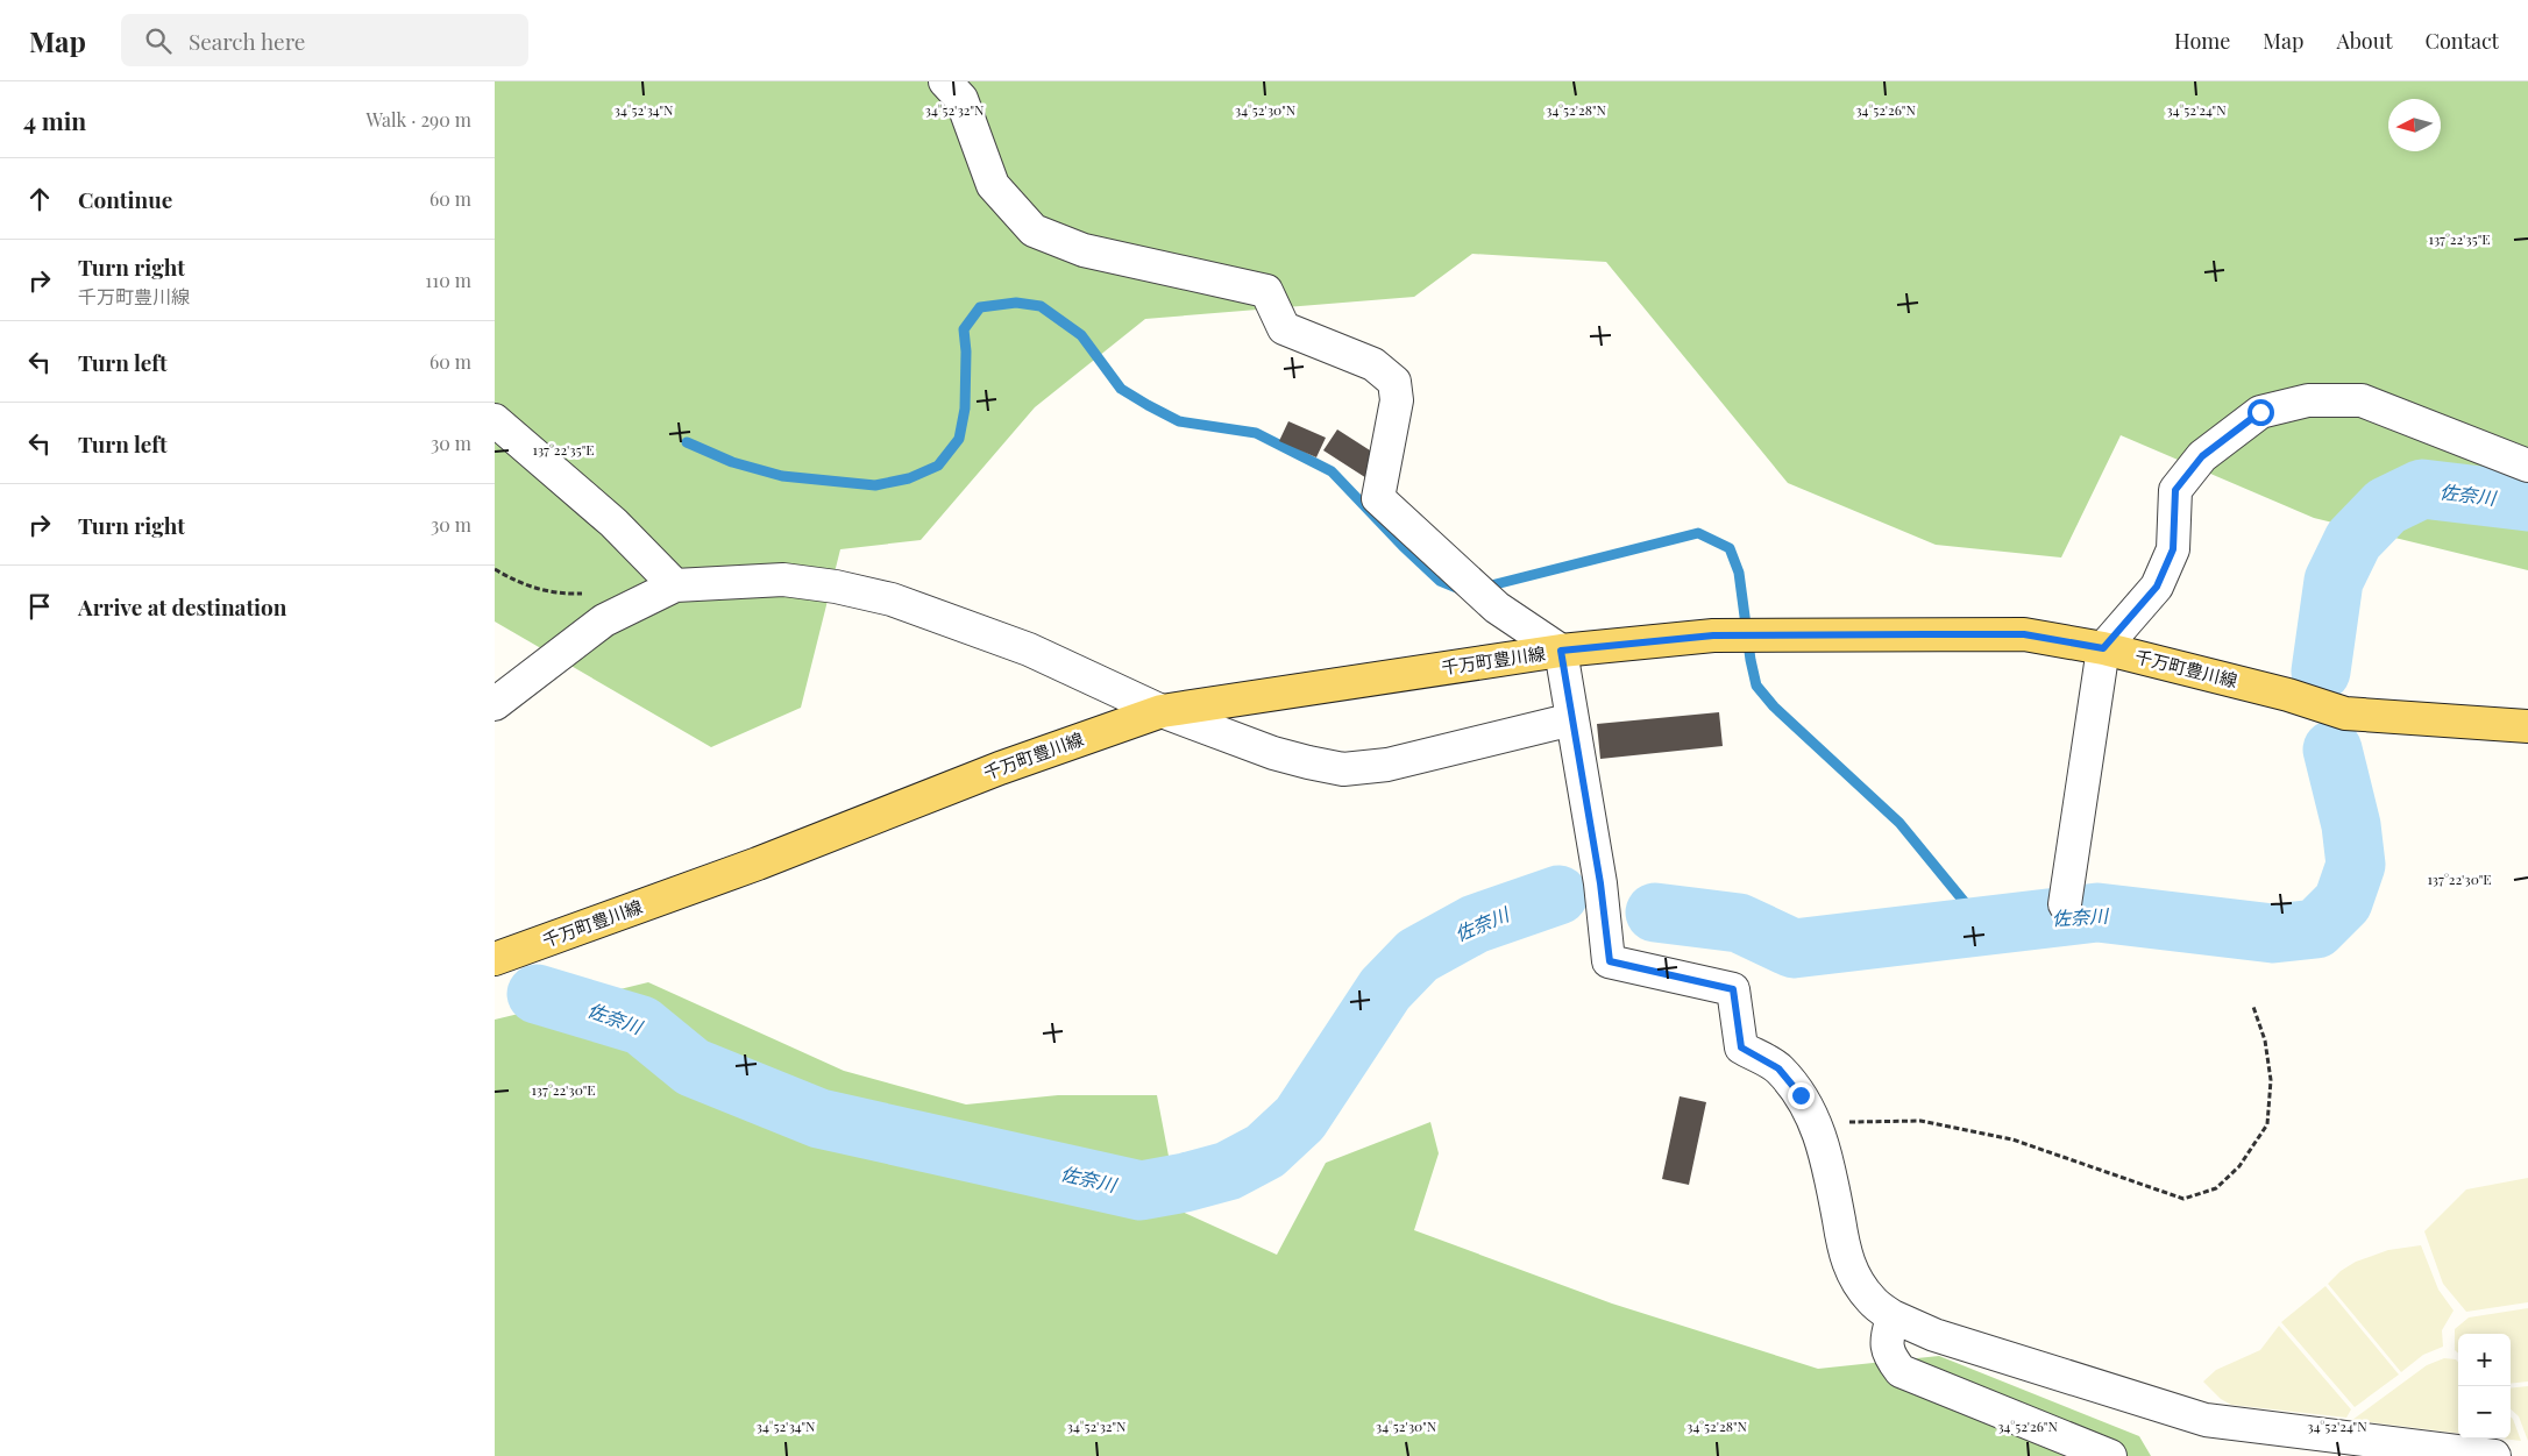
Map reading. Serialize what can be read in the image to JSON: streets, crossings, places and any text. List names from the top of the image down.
{
  "streets": {
    "main road": ["千万町豊川線"]
  },
  "water": ["佐奈川"],
  "north": "left",
  "page": {
    "header": "Map",
    "search": "Search here",
    "nav": [
      "Home",
      "Map",
      "About",
      "Contact"
    ],
    "heading": ["4 min", "Walk · 290 m"],
    "list": [
      ["Continue", "60 m"],
      ["Turn right", "千万町豊川線", "110 m"],
      ["Turn left", "60 m"],
      ["Turn left", "30 m"],
      ["Turn right", "30 m"],
      "Arrive at destination"
    ],
    "map_buttons": ["+", "−"]
  },
  "coordinates": [
    "34°52'34\"N",
    "34°52'32\"N",
    "34°52'30\"N",
    "34°52'28\"N",
    "34°52'26\"N",
    "34°52'24\"N",
    "137°22'35\"E",
    "137°22'30\"E"
  ]
}
